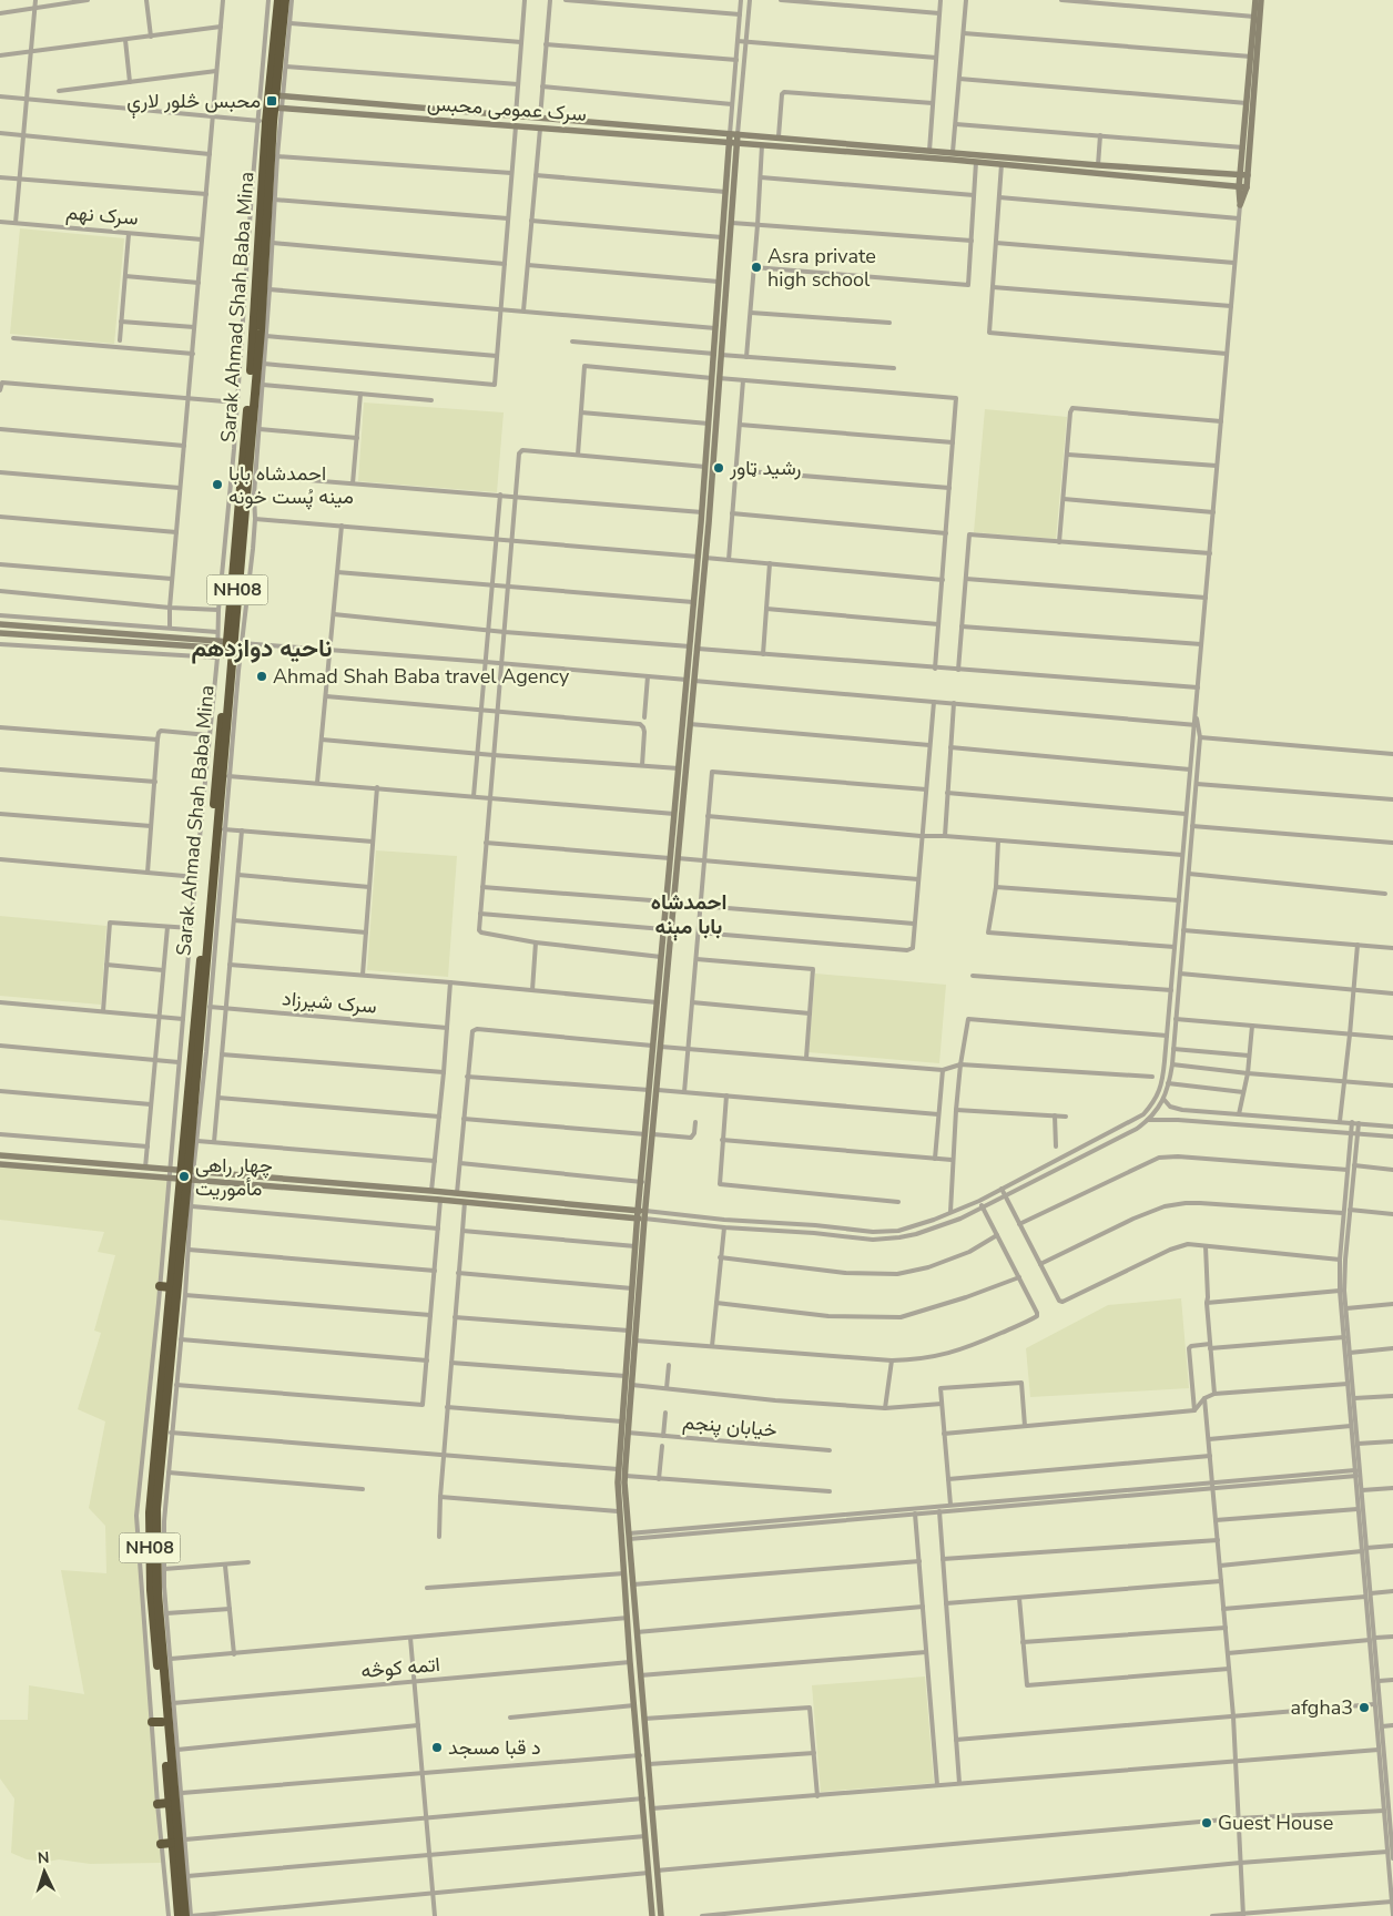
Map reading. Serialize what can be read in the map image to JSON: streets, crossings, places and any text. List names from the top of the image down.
{
  "streets": {
    "highway": ["Sarak Ahmad Shah Baba Mina", "NH08"],
    "street": [
      "سرک عمومی محبس",
      "سرک نهم",
      "سرک شیرزاد",
      "خیابان پنجم",
      "اتمه کوڅه"
    ]
  },
  "crossings": [
    ["سرک عمومی محبس", "NH08"],
    ["Sarak Ahmad Shah Baba Mina", "NH08"]
  ],
  "districts": ["ناحیه دوازدهم", "احمدشاه بابا مېنه"],
  "places": {
    "transit": ["محبس څلور لارې"],
    "other": [
      "Asra private high school",
      "رشید ټاور",
      "احمدشاه بابا مینه پُست خونه",
      "Ahmad Shah Baba travel Agency",
      "چهار راهی مأموریت",
      "afgha3",
      "د قبا مسجد",
      "Guest House"
    ]
  },
  "north": "top"
}
